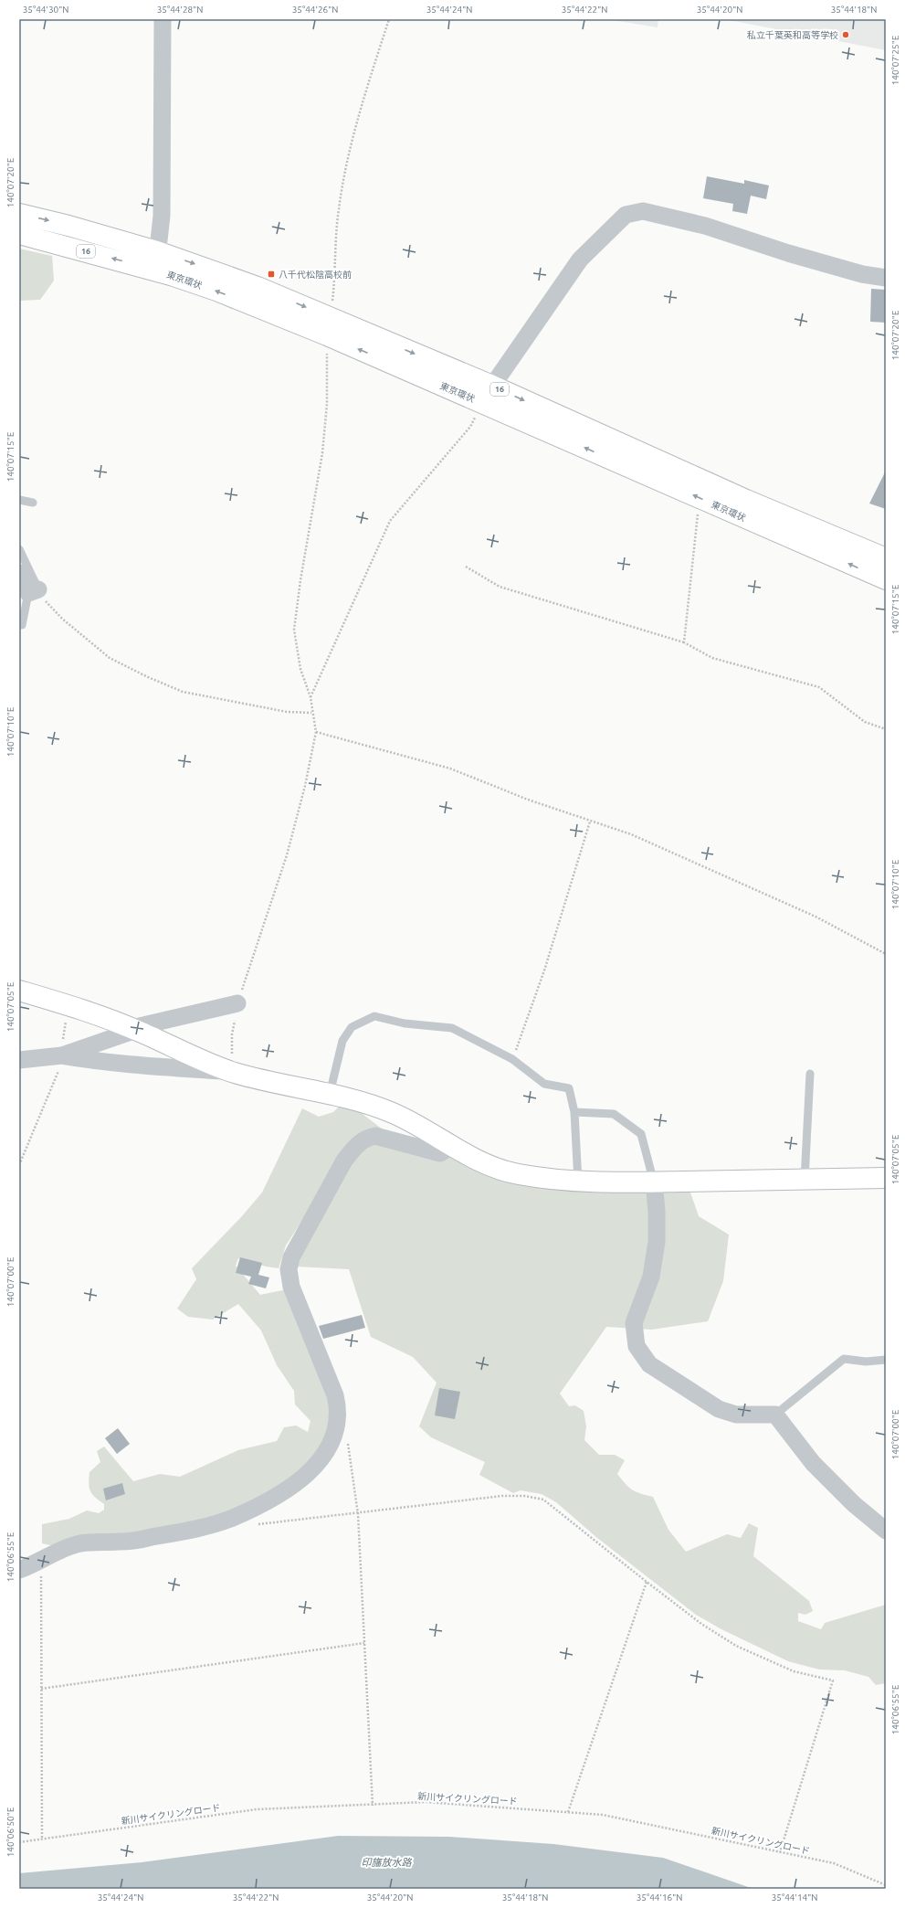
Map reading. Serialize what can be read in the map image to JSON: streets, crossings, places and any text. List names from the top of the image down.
{
  "streets": {
    "main road": ["16", "東京環状"],
    "path": ["新川サイクリングロード"]
  },
  "water": ["印旛放水路"],
  "places": {
    "other": ["私立千葉英和高等学校"],
    "transit": ["八千代松陰高校前"]
  },
  "coordinates": [
    "35°44'30\"N",
    "35°44'28\"N",
    "35°44'26\"N",
    "35°44'24\"N",
    "35°44'22\"N",
    "35°44'20\"N",
    "35°44'18\"N",
    "140°07'25\"E",
    "140°07'20\"E",
    "140°07'15\"E",
    "140°07'10\"E",
    "140°07'05\"E",
    "140°07'00\"E",
    "140°06'55\"E",
    "140°06'50\"E",
    "35°44'16\"N",
    "35°44'14\"N"
  ]
}
